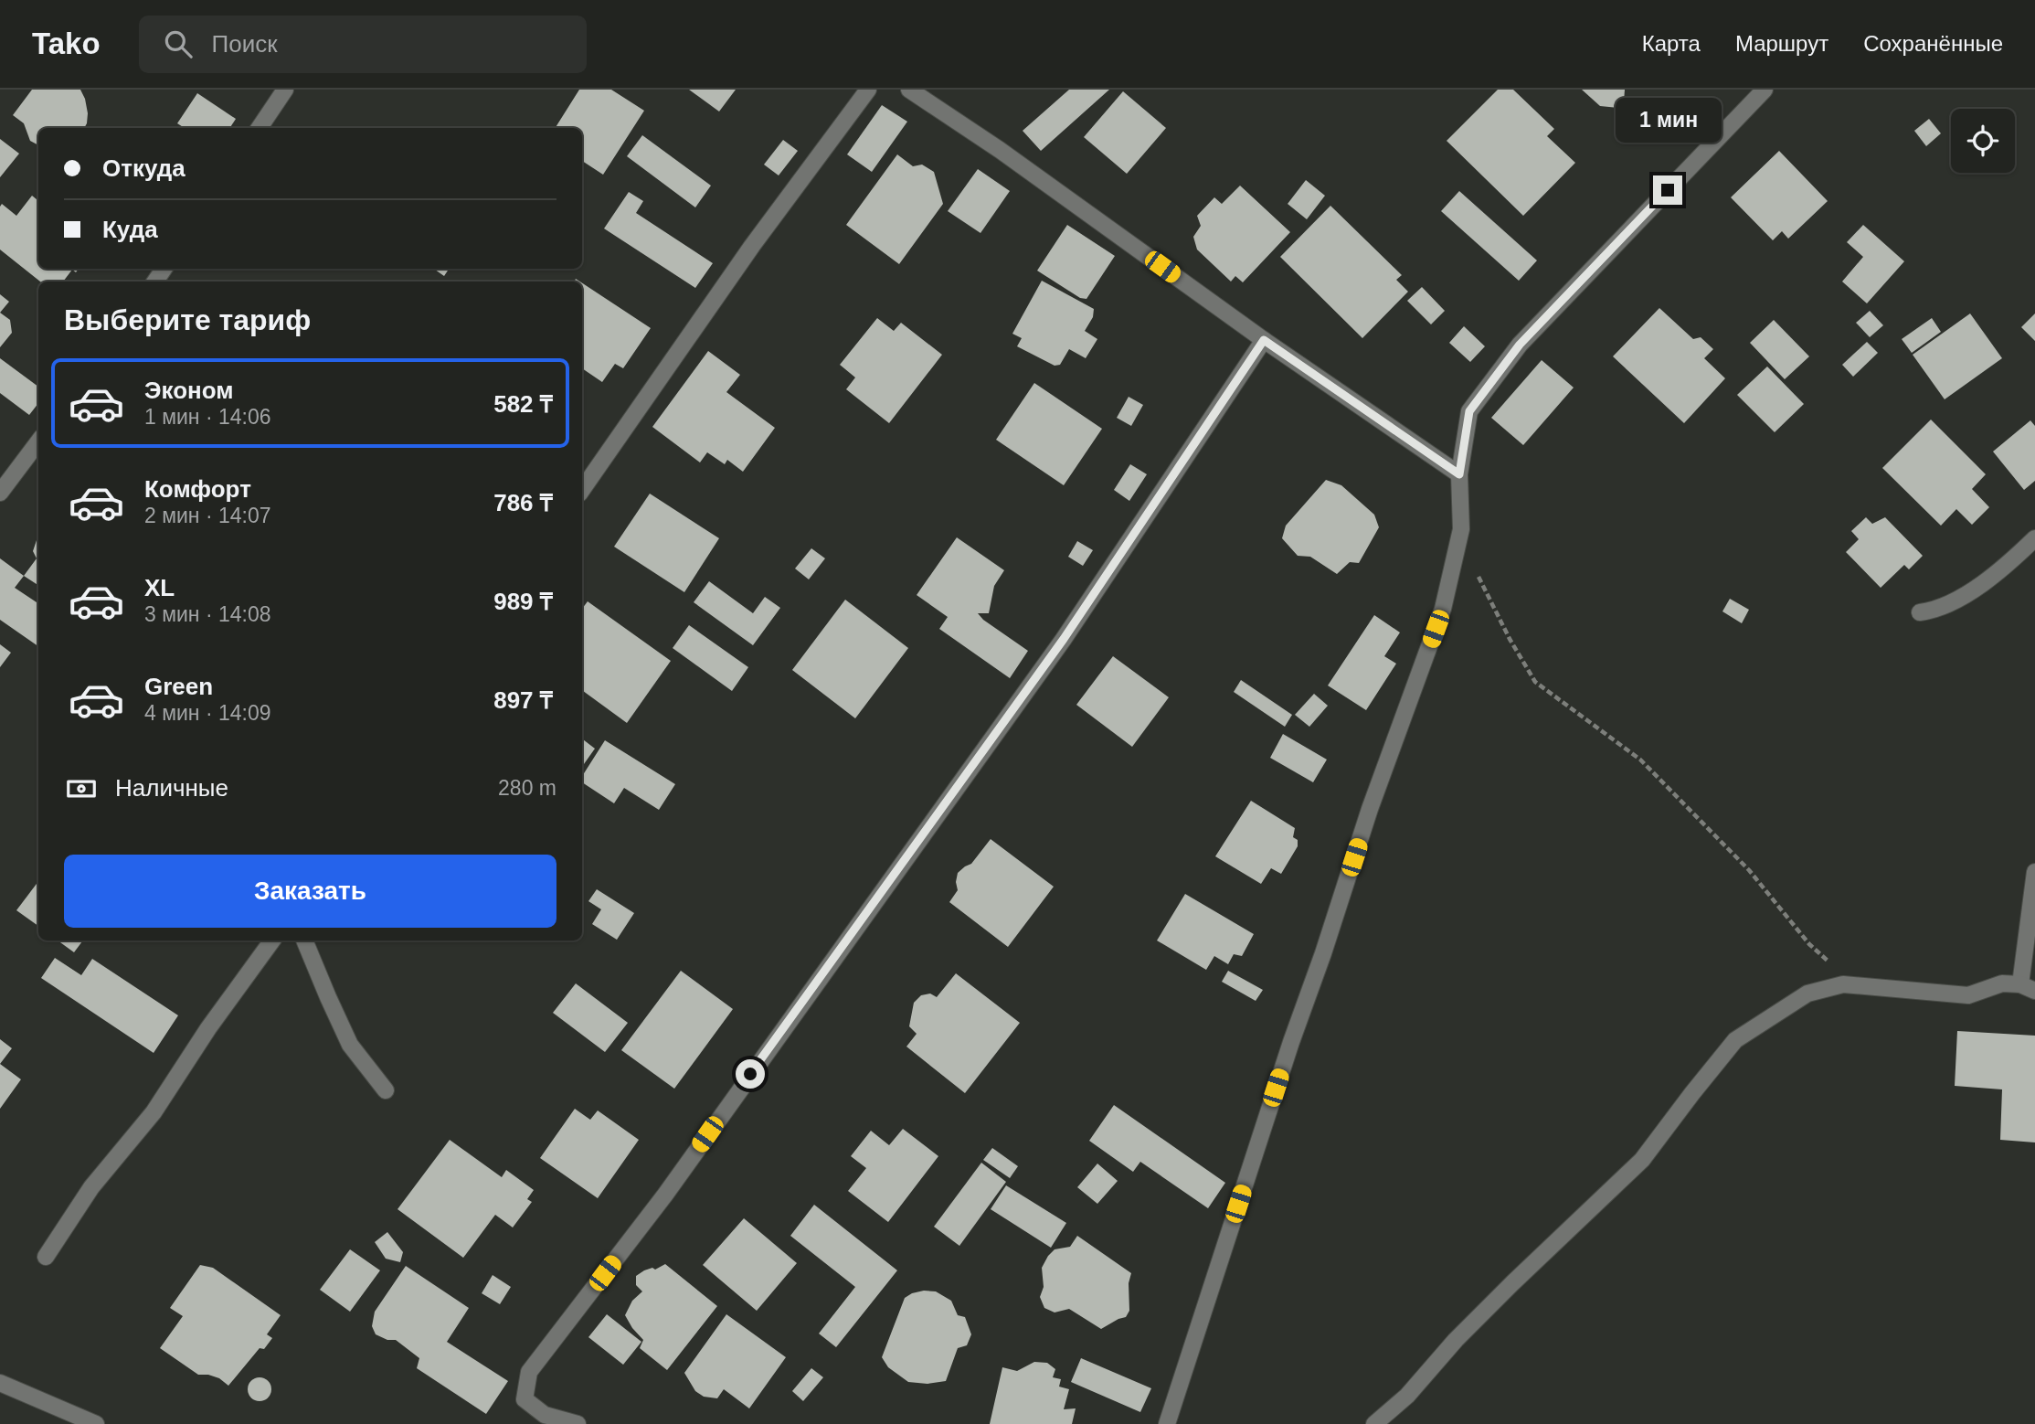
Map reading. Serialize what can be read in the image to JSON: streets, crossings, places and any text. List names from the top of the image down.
{
  "page": {
    "header": "Tako",
    "search": "Поиск",
    "nav": ["Карта", "Маршрут", "Сохранённые"],
    "bubble": "1 мин",
    "banner": ["Откуда", "Куда"],
    "heading": "Выберите тариф",
    "list": [
      {
        "name": "Эконом",
        "note": "1 мин · 14:06",
        "value": "582 ₸"
      },
      {
        "name": "Комфорт",
        "note": "2 мин · 14:07",
        "value": "786 ₸"
      },
      {
        "name": "XL",
        "note": "3 мин · 14:08",
        "value": "989 ₸"
      },
      {
        "name": "Green",
        "note": "4 мин · 14:09",
        "value": "897 ₸"
      }
    ],
    "pay": ["Наличные", "280 m"],
    "buttons": "Заказать"
  }
}
